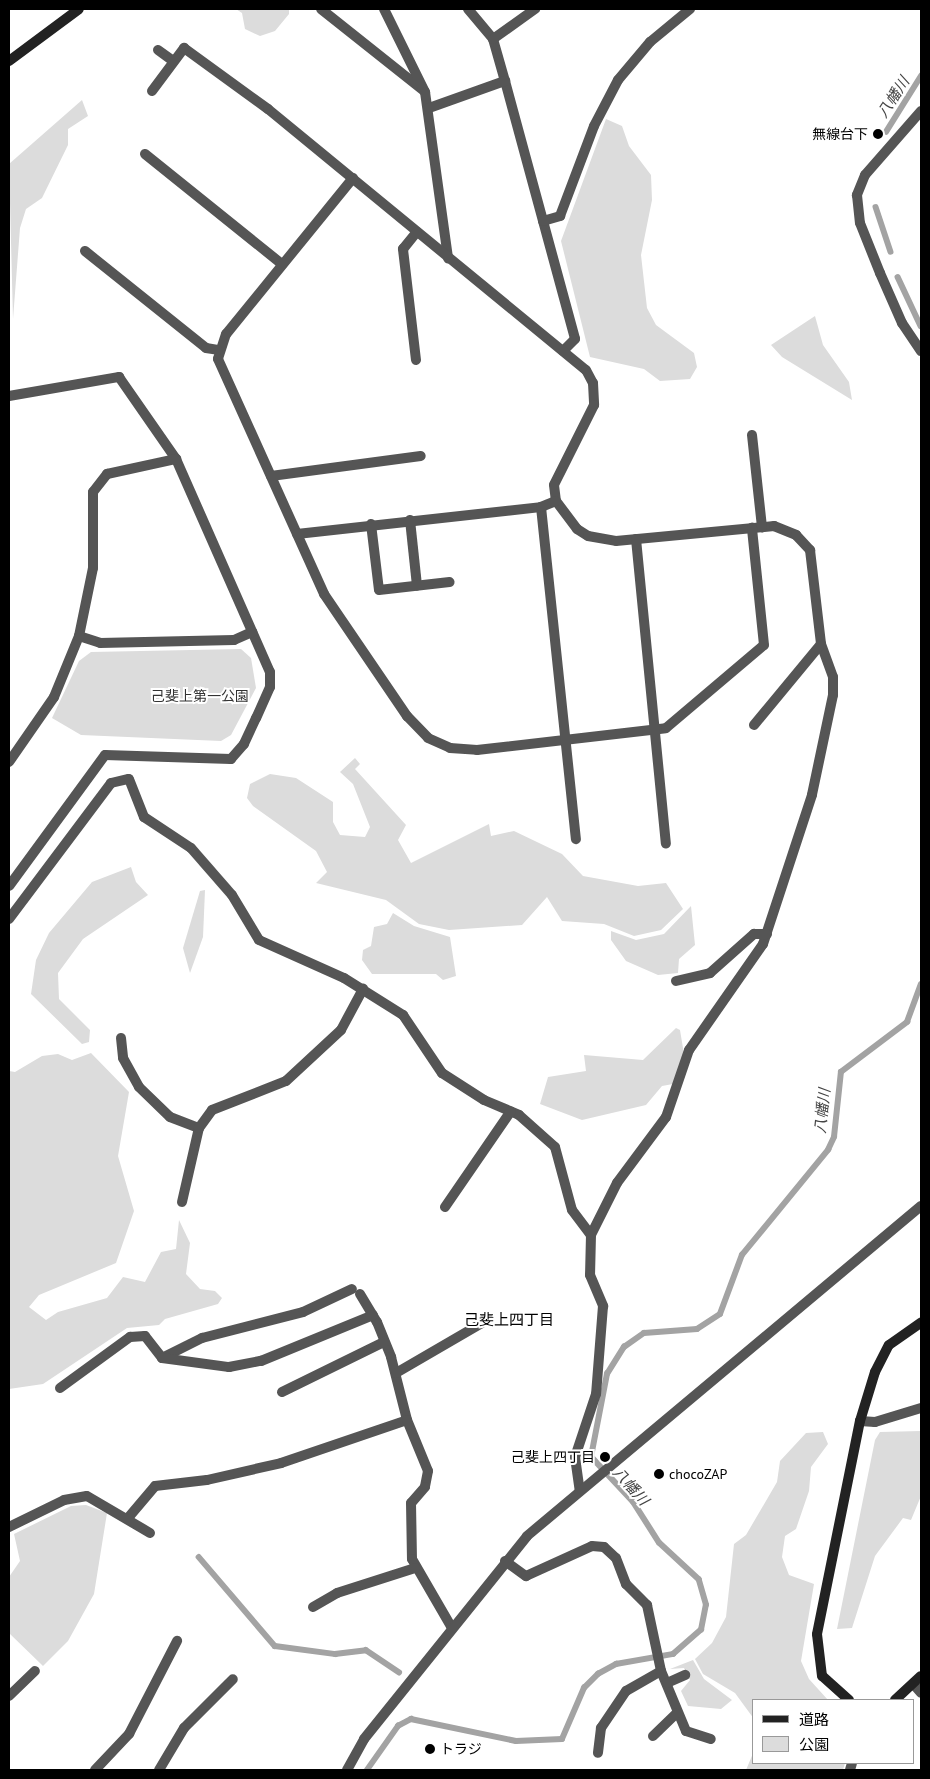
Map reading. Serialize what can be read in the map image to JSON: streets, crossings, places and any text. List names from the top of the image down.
{
  "districts": ["己斐上四丁目"],
  "water": ["八幡川"],
  "parks": ["己斐上第一公園"],
  "places": [
    "無線台下",
    "己斐上四丁目",
    "chocoZAP",
    "トラジ"
  ],
  "legend": ["道路", "公園"]
}
